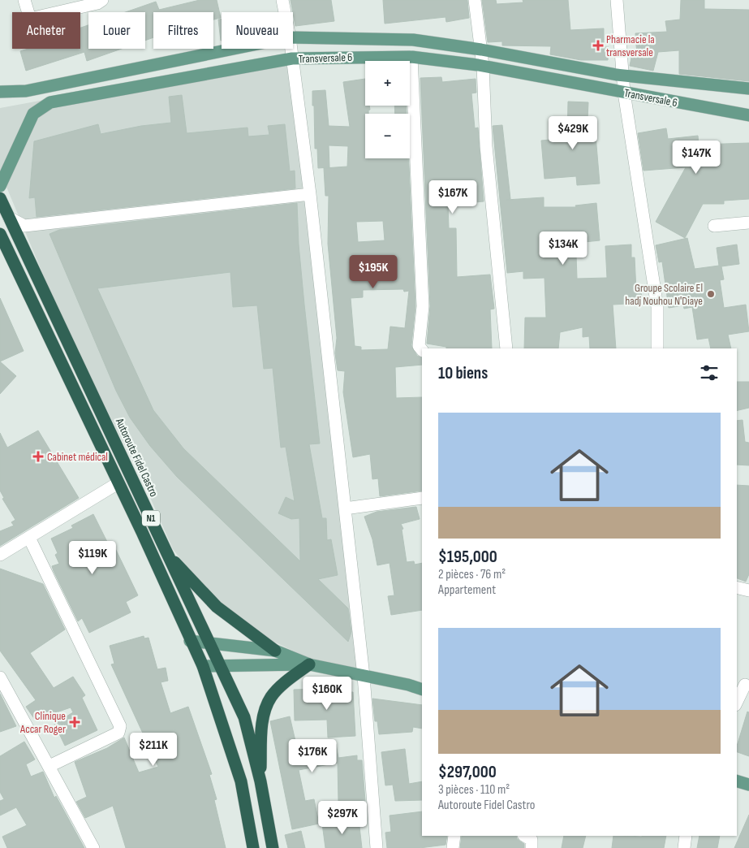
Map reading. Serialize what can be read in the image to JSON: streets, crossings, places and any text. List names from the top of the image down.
{
  "streets": {
    "highway": ["Autoroute Fidel Castro", "N1"],
    "main road": ["Transversale 6"]
  },
  "places": {
    "health": ["Pharmacie la transversale", "Cabinet médical", "Clinique Accar Roger"],
    "other": ["Groupe Scolaire El hadj Nouhou N'Diaye"]
  },
  "page": {
    "chip": [
      "Acheter",
      "Louer",
      "Filtres",
      "Nouveau"
    ],
    "map_buttons": ["+", "−"],
    "price": [
      "$429K",
      "$147K",
      "$167K",
      "$134K",
      "$195K",
      "$119K",
      "$160K",
      "$211K",
      "$176K",
      "$297K"
    ],
    "heading": "10 biens",
    "list": [
      {
        "name": "$195,000",
        "note": "2 pièces · 76 m² · Appartement"
      },
      {
        "name": "$297,000",
        "note": "3 pièces · 110 m² · Autoroute Fidel Castro"
      }
    ]
  }
}
